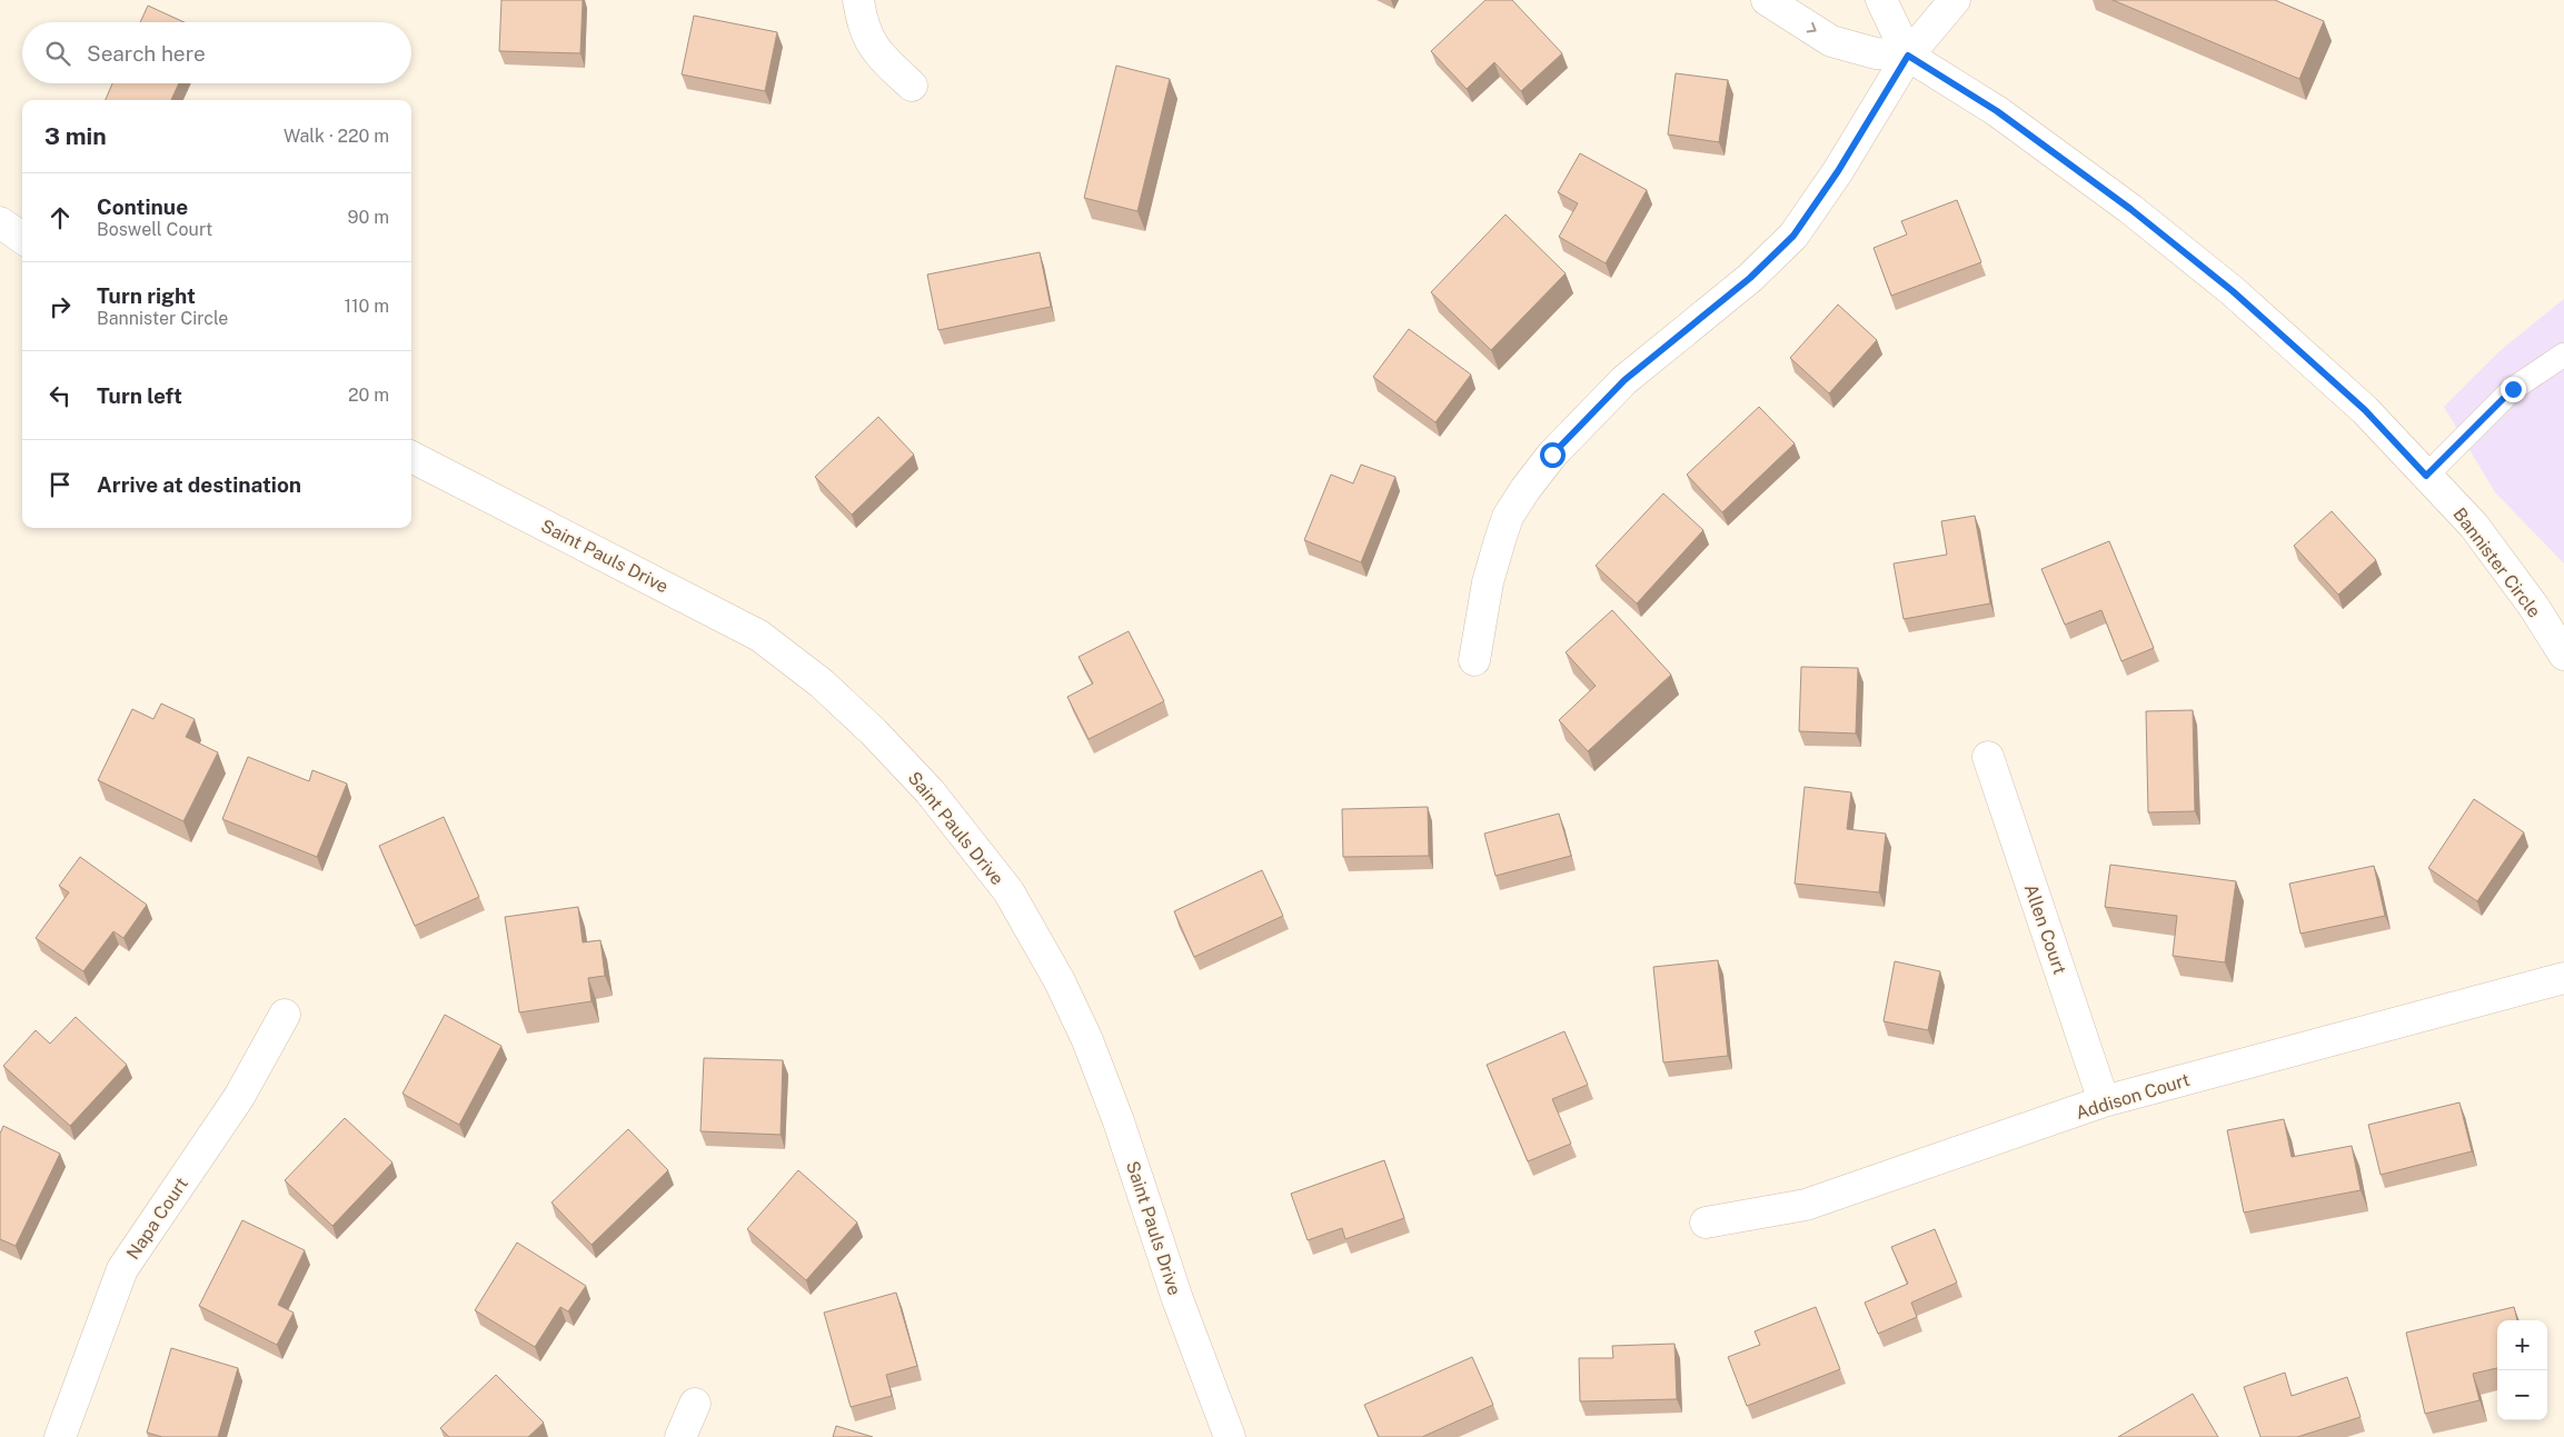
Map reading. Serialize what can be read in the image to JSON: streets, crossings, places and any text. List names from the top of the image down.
{
  "streets": {
    "street": [
      "Saint Pauls Drive",
      "Bannister Circle",
      "Allen Court",
      "Addison Court",
      "Napa Court"
    ]
  },
  "crossings": [
    ["Allen Court", "Addison Court"]
  ],
  "page": {
    "search": "Search here",
    "heading": ["3 min", "Walk · 220 m"],
    "list": [
      ["Continue", "Boswell Court", "90 m"],
      ["Turn right", "Bannister Circle", "110 m"],
      ["Turn left", "20 m"],
      "Arrive at destination"
    ],
    "map_buttons": ["+", "−"]
  }
}
